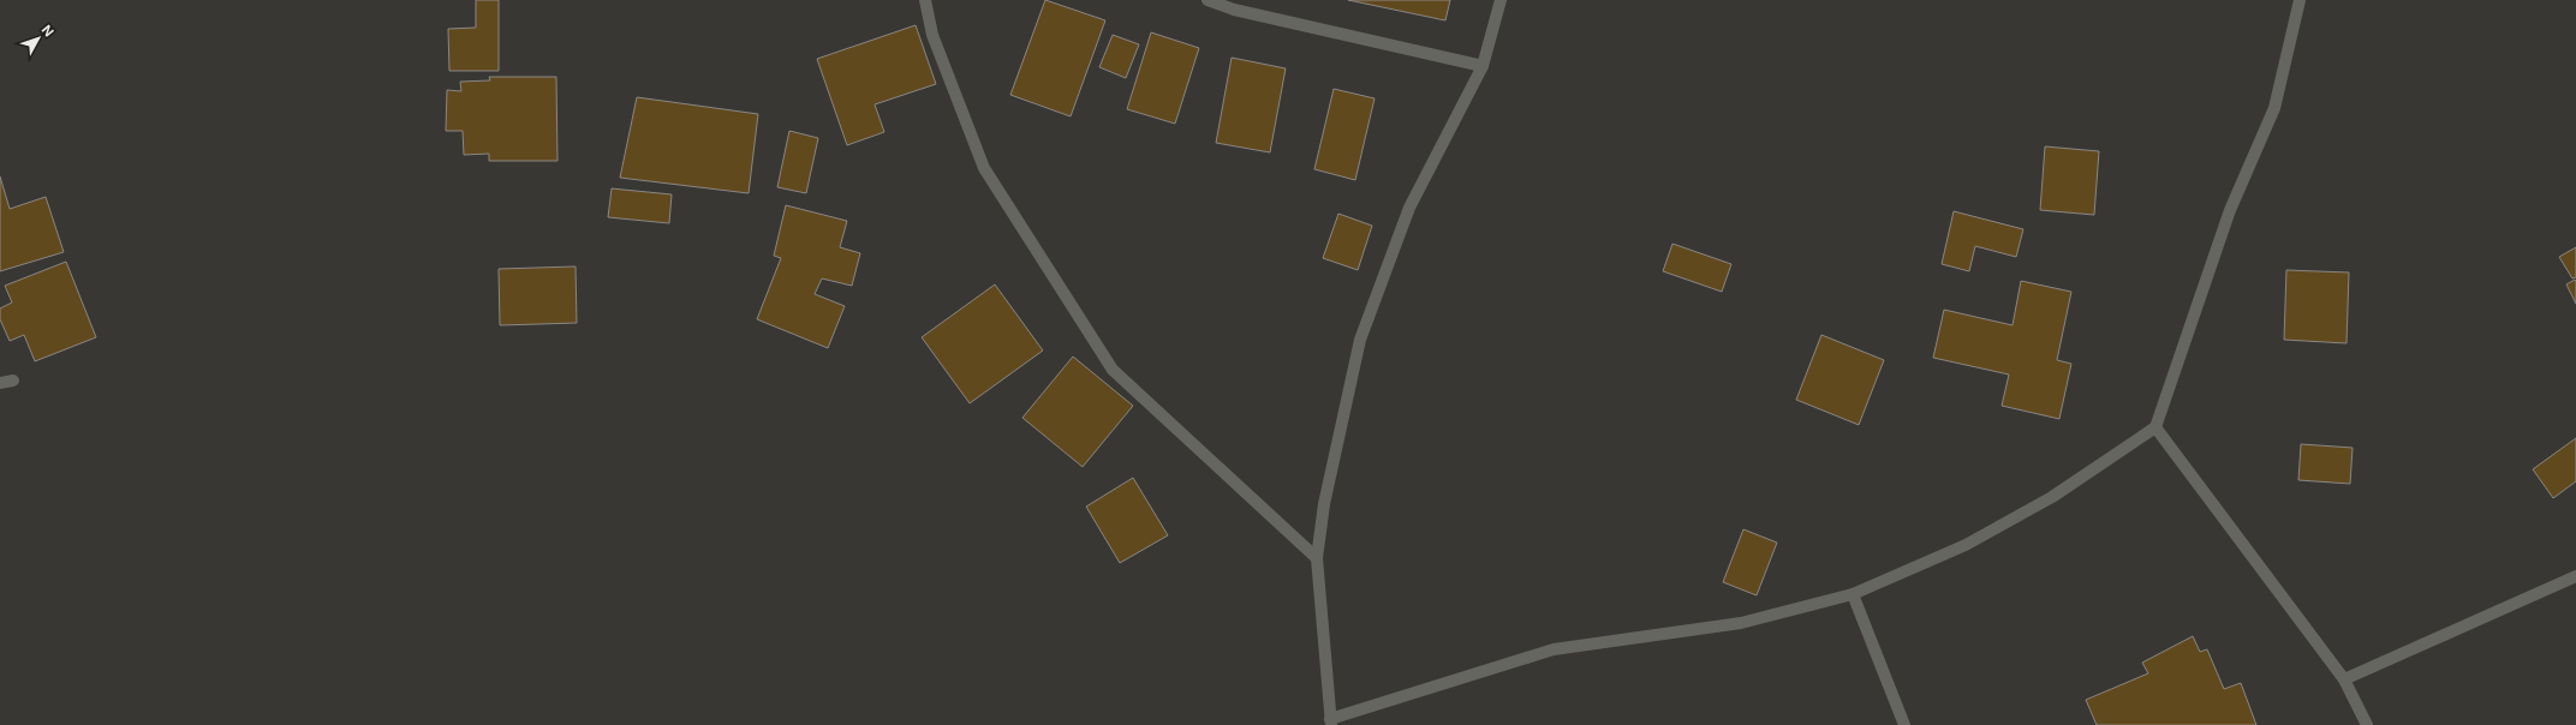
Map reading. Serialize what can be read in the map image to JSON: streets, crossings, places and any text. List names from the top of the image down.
{
  "north": "top right"
}
